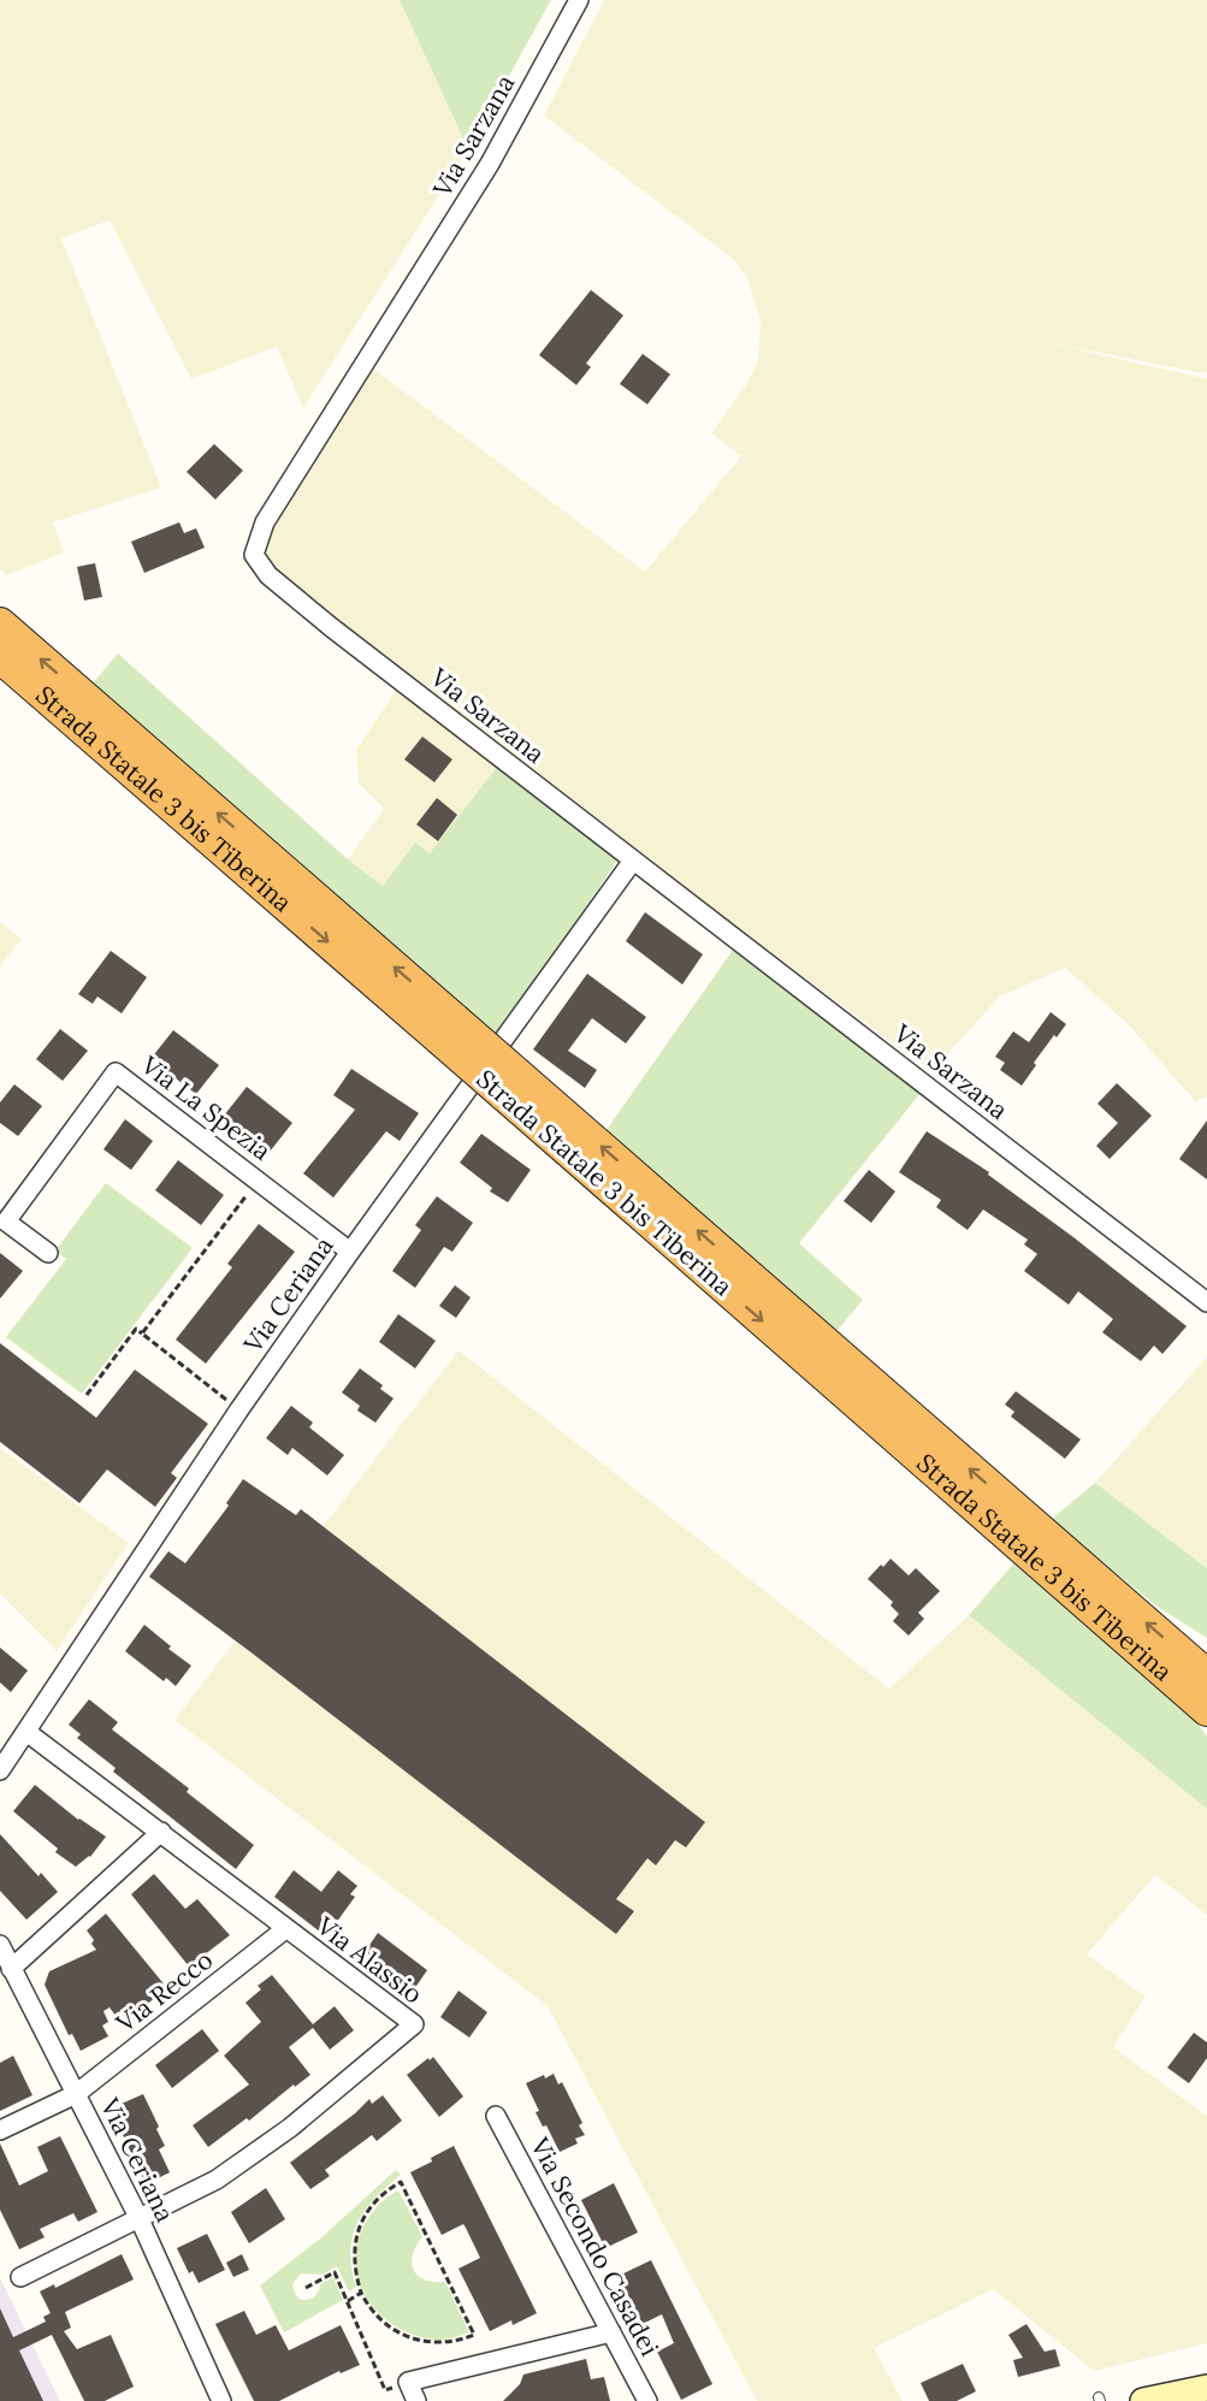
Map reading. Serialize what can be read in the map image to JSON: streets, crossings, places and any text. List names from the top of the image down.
{
  "streets": {
    "highway": ["Strada Statale 3 bis Tiberina"],
    "street": [
      "Via Sarzana",
      "Via La Spezia",
      "Via Ceriana",
      "Via Alassio",
      "Via Recco",
      "Via Secondo Casadei"
    ]
  },
  "crossings": [
    ["Via Sarzana", "Via Ceriana"],
    ["Via La Spezia", "Via Ceriana"],
    ["Via Ceriana", "Via Alassio"],
    ["Via Ceriana", "Via Recco"],
    ["Via Alassio", "Via Recco"]
  ]
}
